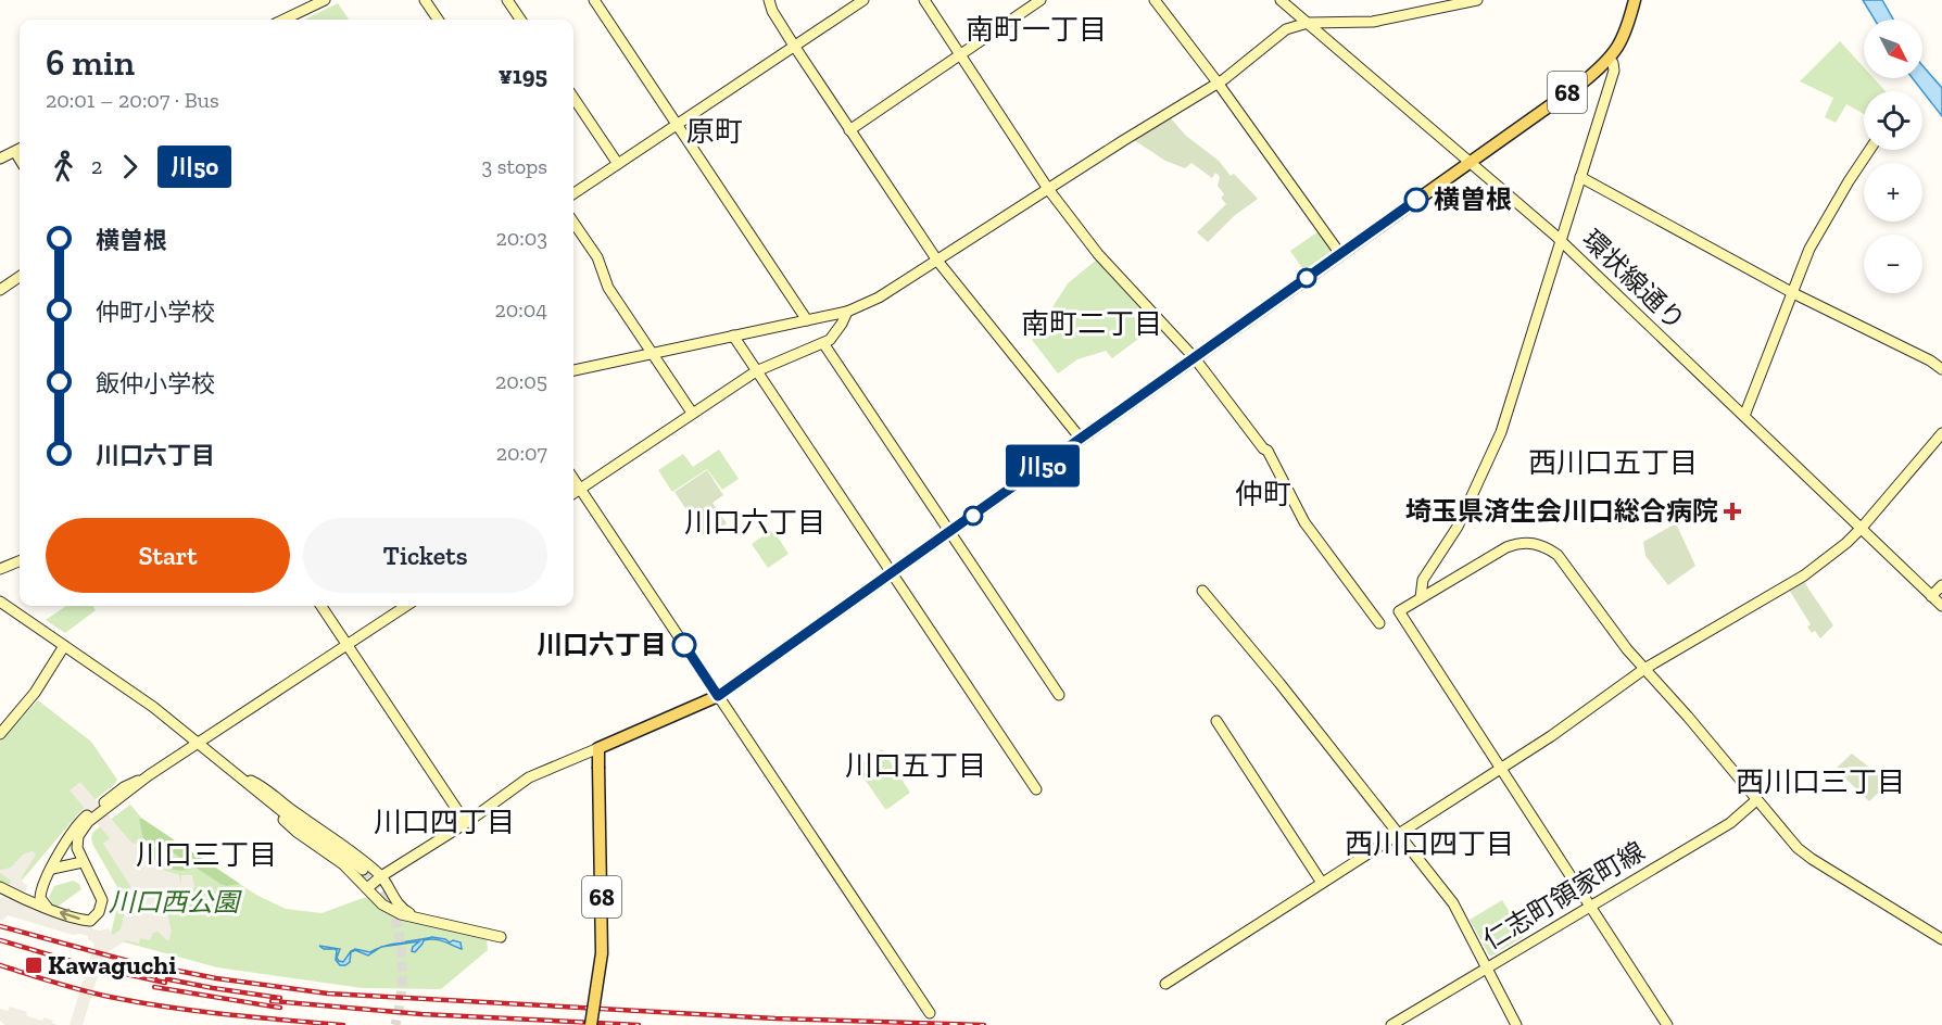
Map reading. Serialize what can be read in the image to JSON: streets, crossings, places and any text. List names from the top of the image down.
{
  "streets": {
    "main road": ["68"],
    "street": ["環状線通り", "仁志町領家町線"]
  },
  "crossings": [
    ["68", "環状線通り"]
  ],
  "districts": [
    "南町一丁目",
    "原町",
    "南町二丁目",
    "西川口五丁目",
    "仲町",
    "川口六丁目",
    "川口五丁目",
    "西川口三丁目",
    "川口四丁目",
    "西川口四丁目",
    "川口三丁目"
  ],
  "parks": ["川口西公園"],
  "places": {
    "other": ["横曽根", "川口六丁目"],
    "health": ["埼玉県済生会川口総合病院"],
    "transit": ["Kawaguchi"]
  },
  "lines": ["bus line 川50"],
  "north": "bottom right",
  "page": {
    "on_map": "川50",
    "map_buttons": ["+", "−"],
    "heading": ["6 min", "20:01 – 20:07 · Bus", "¥195"],
    "legs": ["2", "川50", "3 stops"],
    "list": [
      {
        "name": "横曽根",
        "value": "20:03"
      },
      {
        "name": "仲町小学校",
        "value": "20:04"
      },
      {
        "name": "飯仲小学校",
        "value": "20:05"
      },
      {
        "name": "川口六丁目",
        "value": "20:07"
      }
    ],
    "buttons": ["Start", "Tickets"]
  }
}
